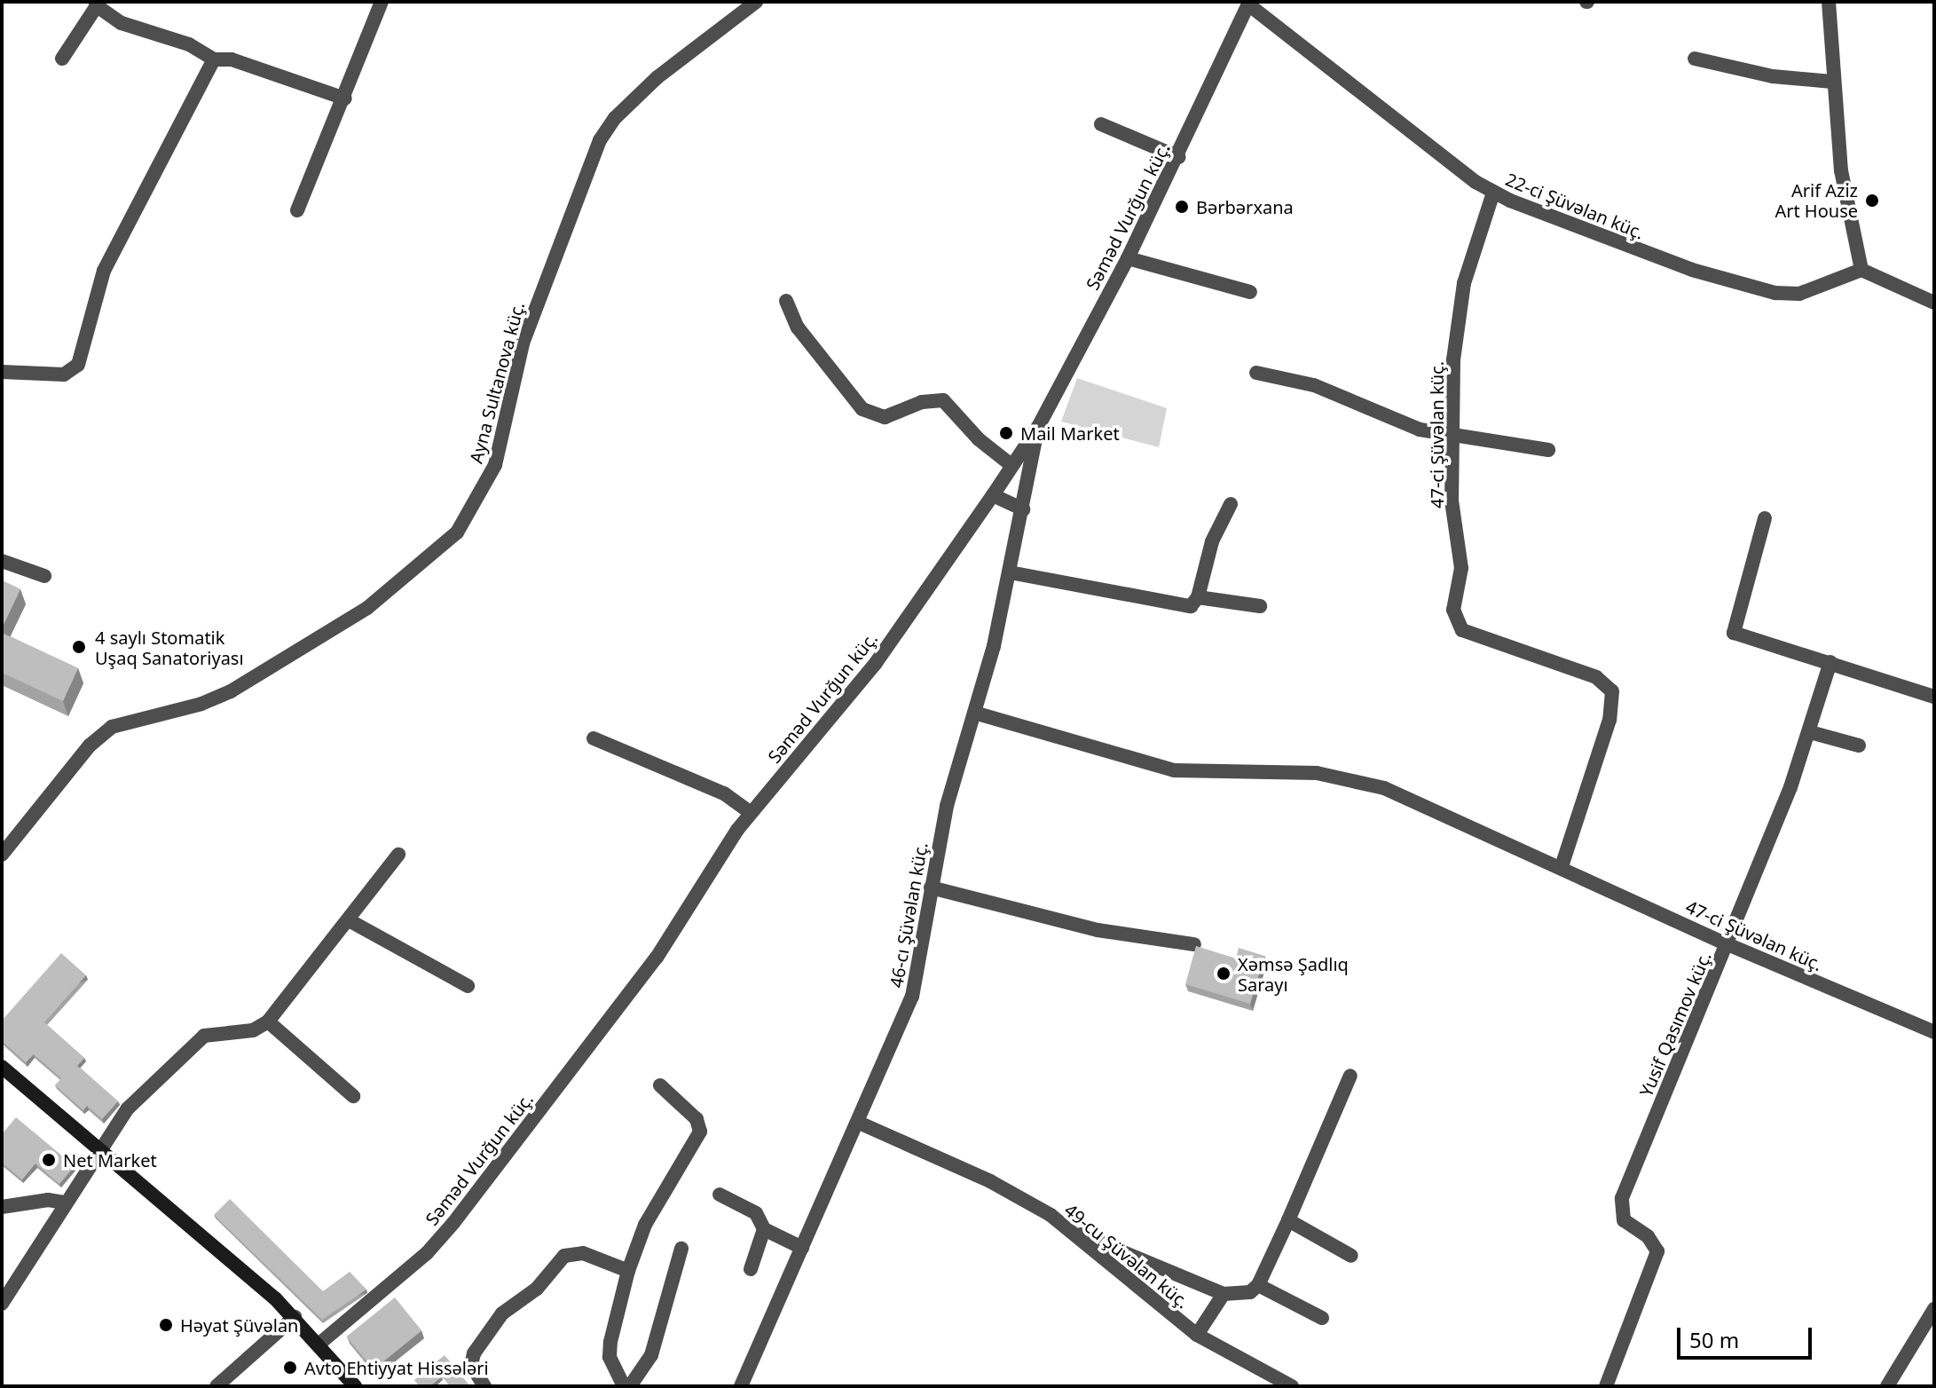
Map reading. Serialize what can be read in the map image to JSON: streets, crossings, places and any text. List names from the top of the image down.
{
  "streets": {
    "street": [
      "22-ci Şüvəlan küç.",
      "Səməd Vurğun küç.",
      "Ayna Sultanova küç.",
      "47-ci Şüvəlan küç.",
      "46-cı Şüvəlan küç.",
      "Yusif Qasımov küç.",
      "49-cu Şüvəlan küç."
    ]
  },
  "crossings": [
    ["22-ci Şüvəlan küç.", "Səməd Vurğun küç."],
    ["22-ci Şüvəlan küç.", "47-ci Şüvəlan küç."],
    ["Səməd Vurğun küç.", "46-cı Şüvəlan küç."],
    ["47-ci Şüvəlan küç.", "46-cı Şüvəlan küç."],
    ["47-ci Şüvəlan küç.", "Yusif Qasımov küç."],
    ["46-cı Şüvəlan küç.", "49-cu Şüvəlan küç."]
  ],
  "places": [
    "Arif Aziz Art House",
    "Bərbərxana",
    "Mail Market",
    "4 saylı Stomatik Uşaq Sanatoriyası",
    "Xəmsə Şadlıq Sarayı",
    "Net Market",
    "Həyat Şüvəlan",
    "Avto Ehtiyyat Hissələri"
  ],
  "scale_bar": "50 m"
}
